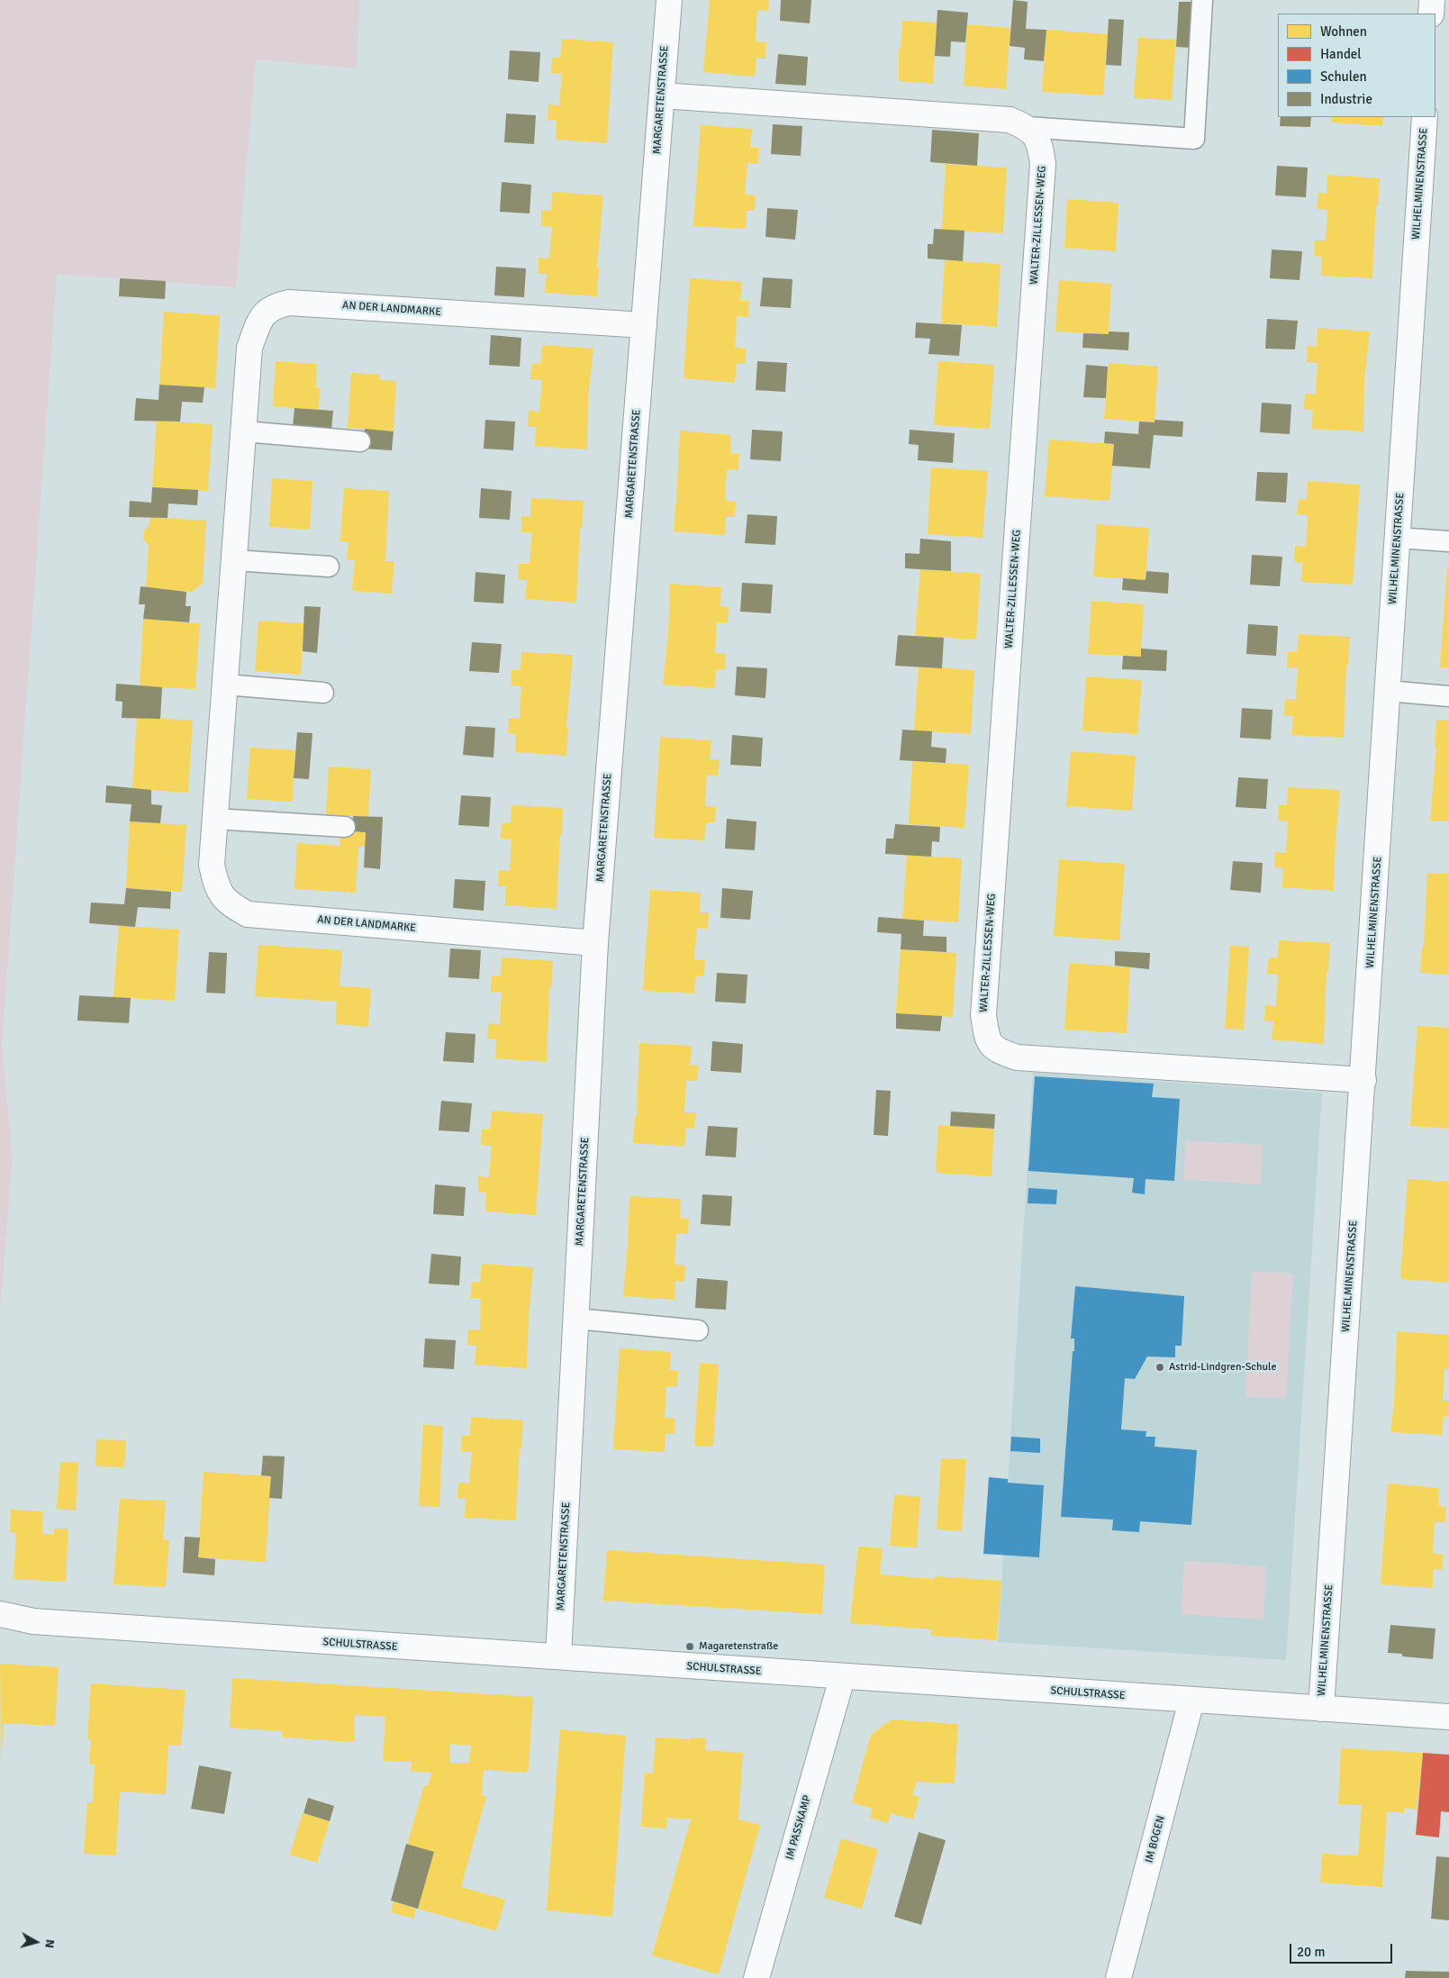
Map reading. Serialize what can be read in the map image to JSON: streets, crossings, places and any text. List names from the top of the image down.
{
  "streets": {
    "street": [
      "MARGARETENSTRASSE",
      "WILHELMINENSTRASSE",
      "WALTER-ZILLESSEN-WEG",
      "AN DER LANDMARKE",
      "SCHULSTRASSE",
      "IM PASSKAMP",
      "IM BOGEN"
    ]
  },
  "crossings": [
    ["MARGARETENSTRASSE", "AN DER LANDMARKE"],
    ["MARGARETENSTRASSE", "SCHULSTRASSE"],
    ["WILHELMINENSTRASSE", "WALTER-ZILLESSEN-WEG"],
    ["WILHELMINENSTRASSE", "SCHULSTRASSE"],
    ["SCHULSTRASSE", "IM PASSKAMP"],
    ["SCHULSTRASSE", "IM BOGEN"]
  ],
  "places": ["Astrid-Lindgren-Schule", "Magaretenstraße"],
  "legend": [
    "Wohnen",
    "Handel",
    "Schulen",
    "Industrie"
  ],
  "scale_bar": "20 m",
  "north": "right"
}
